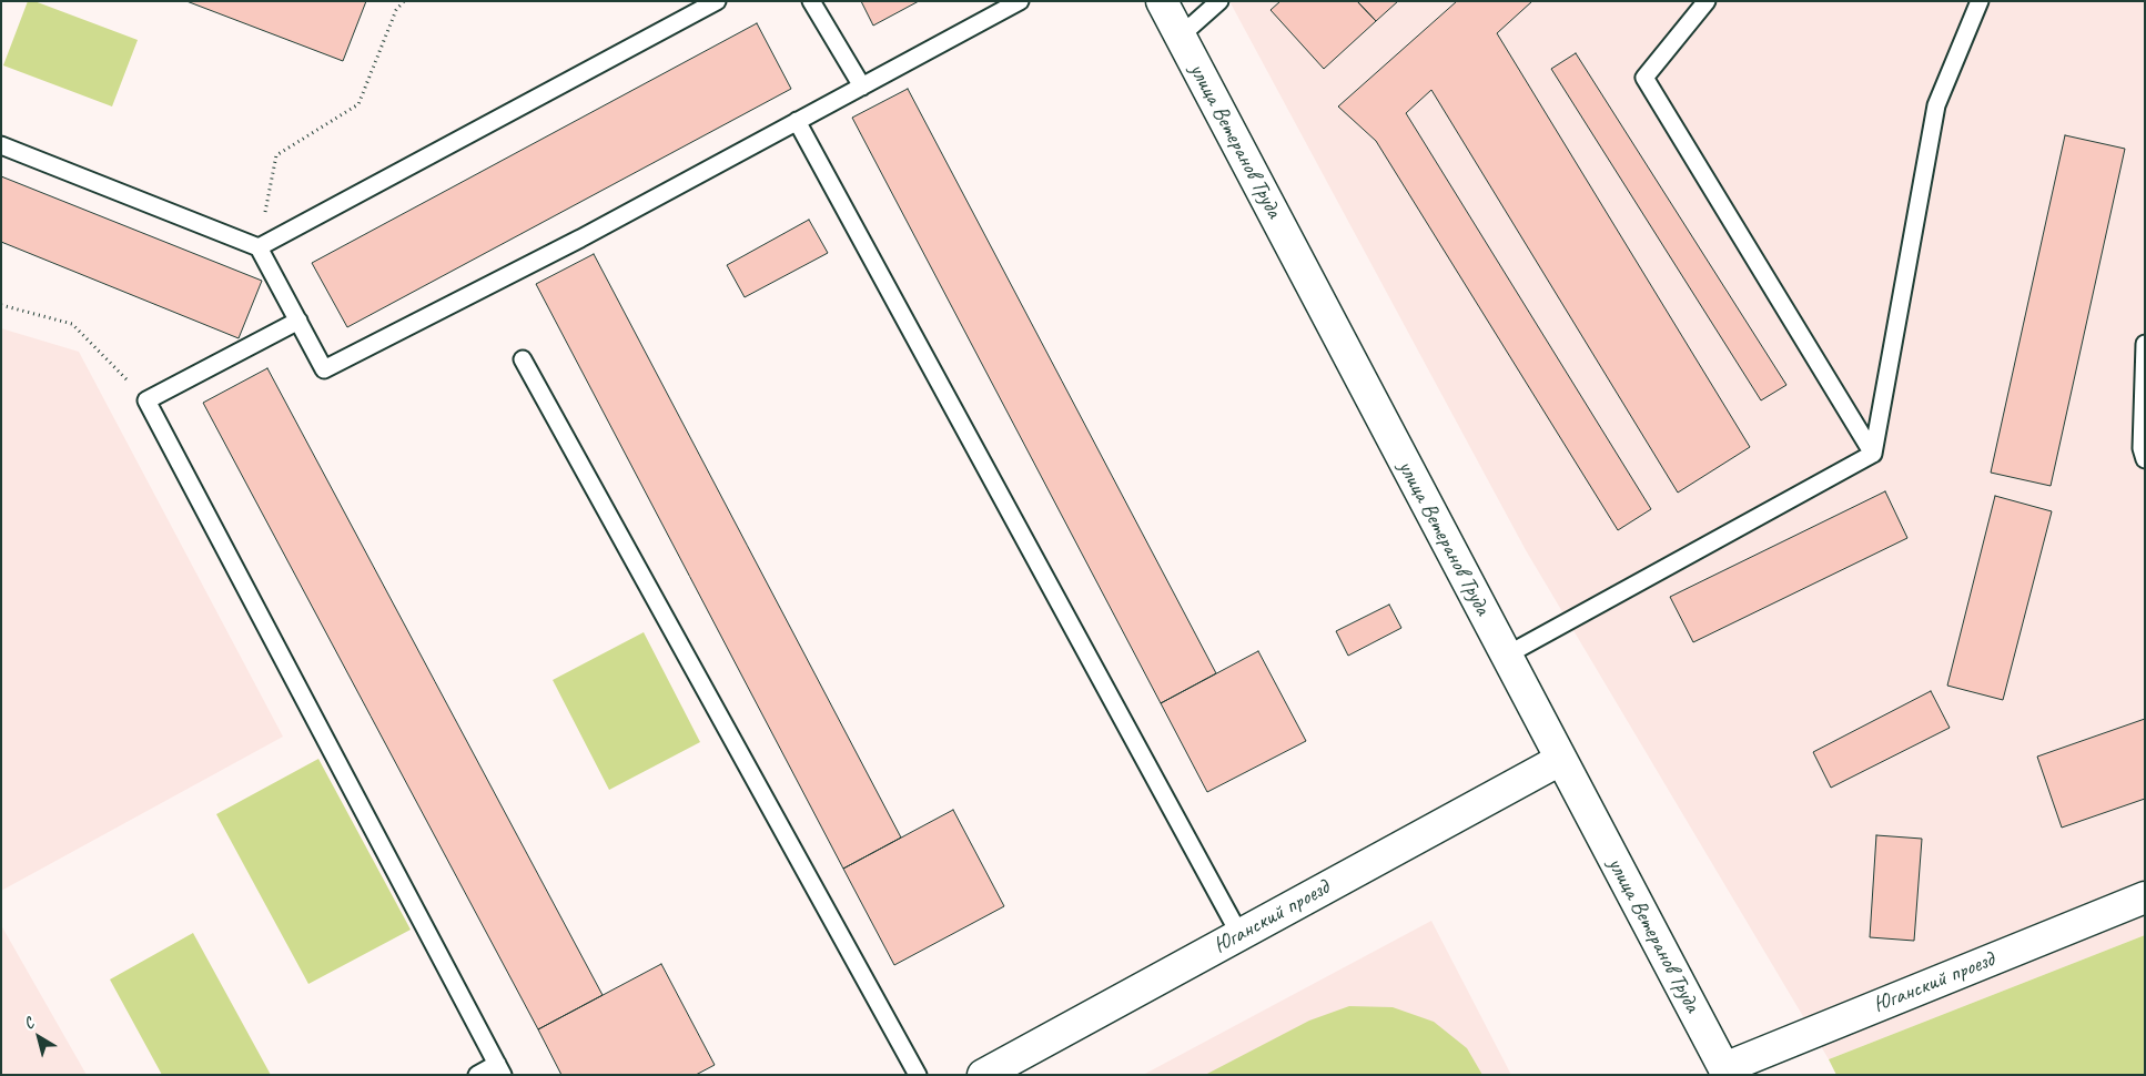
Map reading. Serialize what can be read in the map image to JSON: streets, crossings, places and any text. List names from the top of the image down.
{
  "streets": {
    "main road": ["улица Ветеранов Труда", "Юганский проезд"]
  },
  "crossings": [
    ["улица Ветеранов Труда", "Юганский проезд"]
  ],
  "north": "top left"
}
